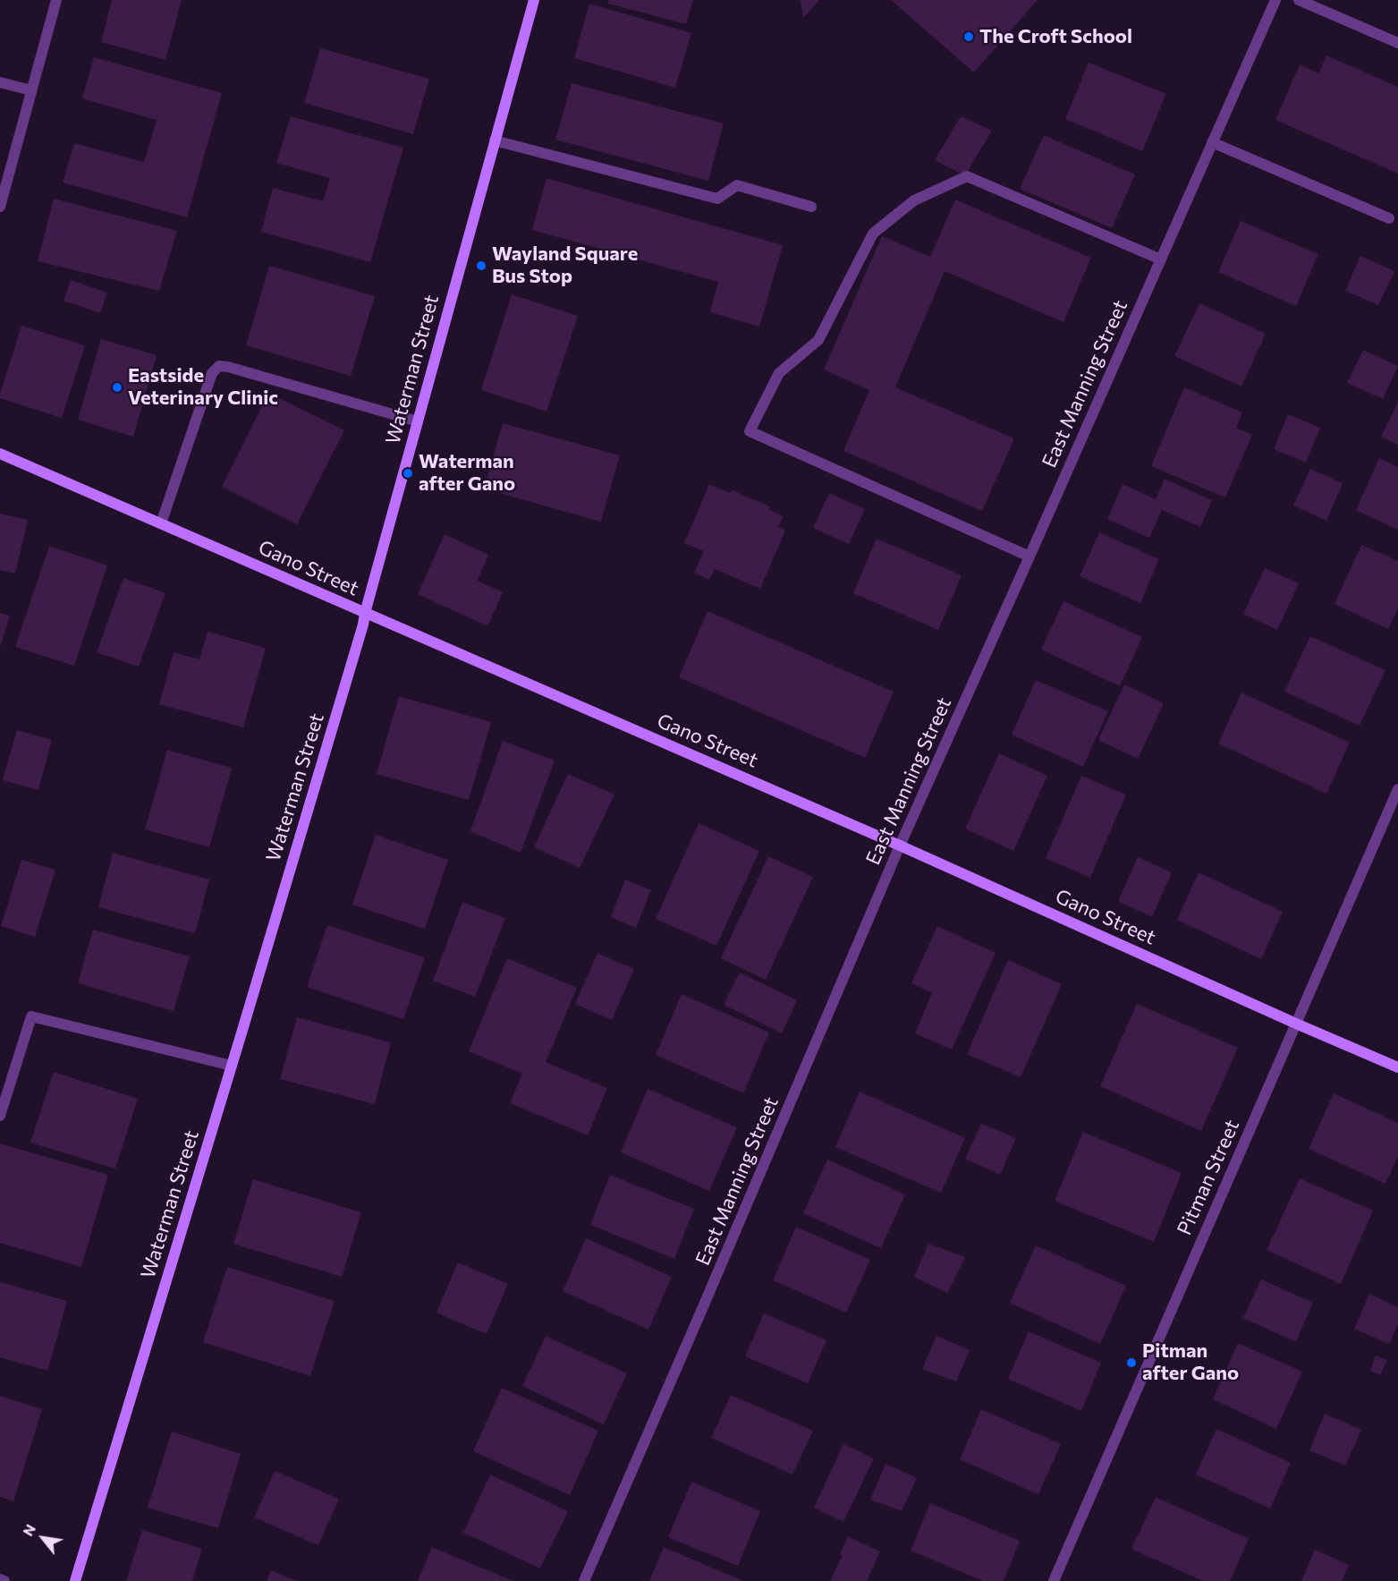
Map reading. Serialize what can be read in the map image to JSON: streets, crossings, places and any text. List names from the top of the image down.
{
  "streets": {
    "main road": ["Waterman Street", "Gano Street"],
    "street": ["East Manning Street", "Pitman Street"]
  },
  "crossings": [
    ["Waterman Street", "Gano Street"],
    ["East Manning Street", "Gano Street"],
    ["Gano Street", "Pitman Street"]
  ],
  "places": [
    "The Croft School",
    "Wayland Square Bus Stop",
    "Eastside Veterinary Clinic",
    "Waterman after Gano",
    "Pitman after Gano"
  ],
  "north": "top left"
}
